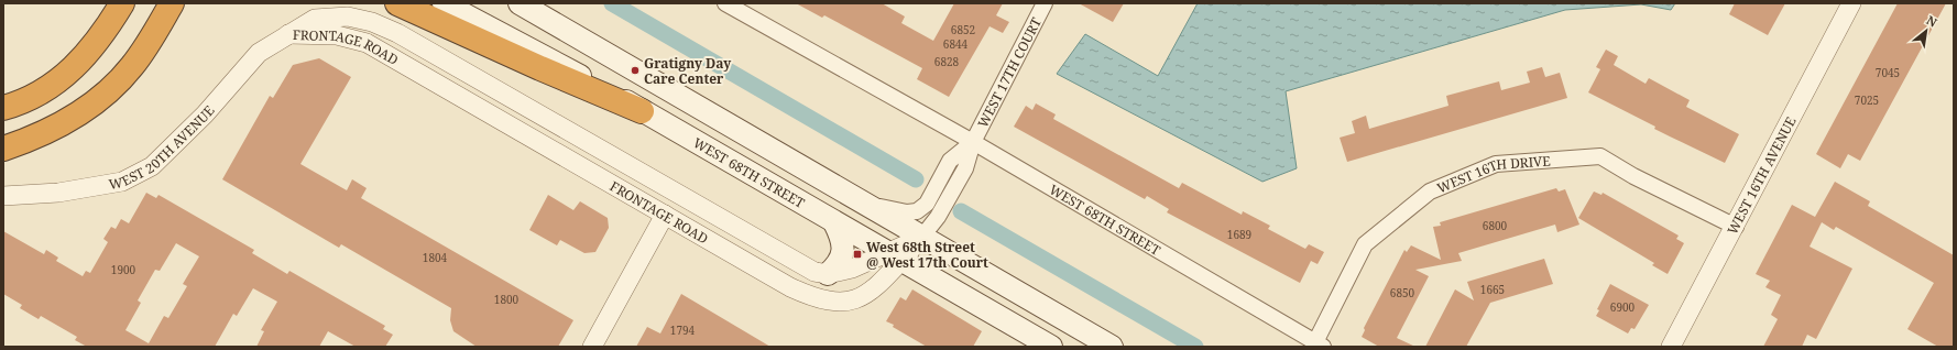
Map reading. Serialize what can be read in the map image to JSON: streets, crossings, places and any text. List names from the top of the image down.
{
  "streets": {
    "main road": ["WEST 68TH STREET"],
    "street": [
      "FRONTAGE ROAD",
      "WEST 17TH COURT",
      "WEST 20TH AVENUE",
      "WEST 16TH DRIVE",
      "WEST 16TH AVENUE"
    ]
  },
  "crossings": [
    ["FRONTAGE ROAD", "WEST 20TH AVENUE"],
    ["FRONTAGE ROAD", "WEST 68TH STREET"],
    ["WEST 17TH COURT", "WEST 68TH STREET"],
    ["WEST 68TH STREET", "WEST 16TH DRIVE"],
    ["WEST 16TH DRIVE", "WEST 16TH AVENUE"]
  ],
  "places": {
    "other": ["Gratigny Day Care Center"],
    "transit": ["West 68th Street @ West 17th Court"]
  },
  "house_numbers": [
    "6852",
    "6844",
    "6828",
    "7045",
    "7025",
    "6800",
    "1689",
    "1804",
    "1900",
    "1665",
    "6850",
    "1800",
    "6900",
    "1794"
  ],
  "north": "top right"
}
